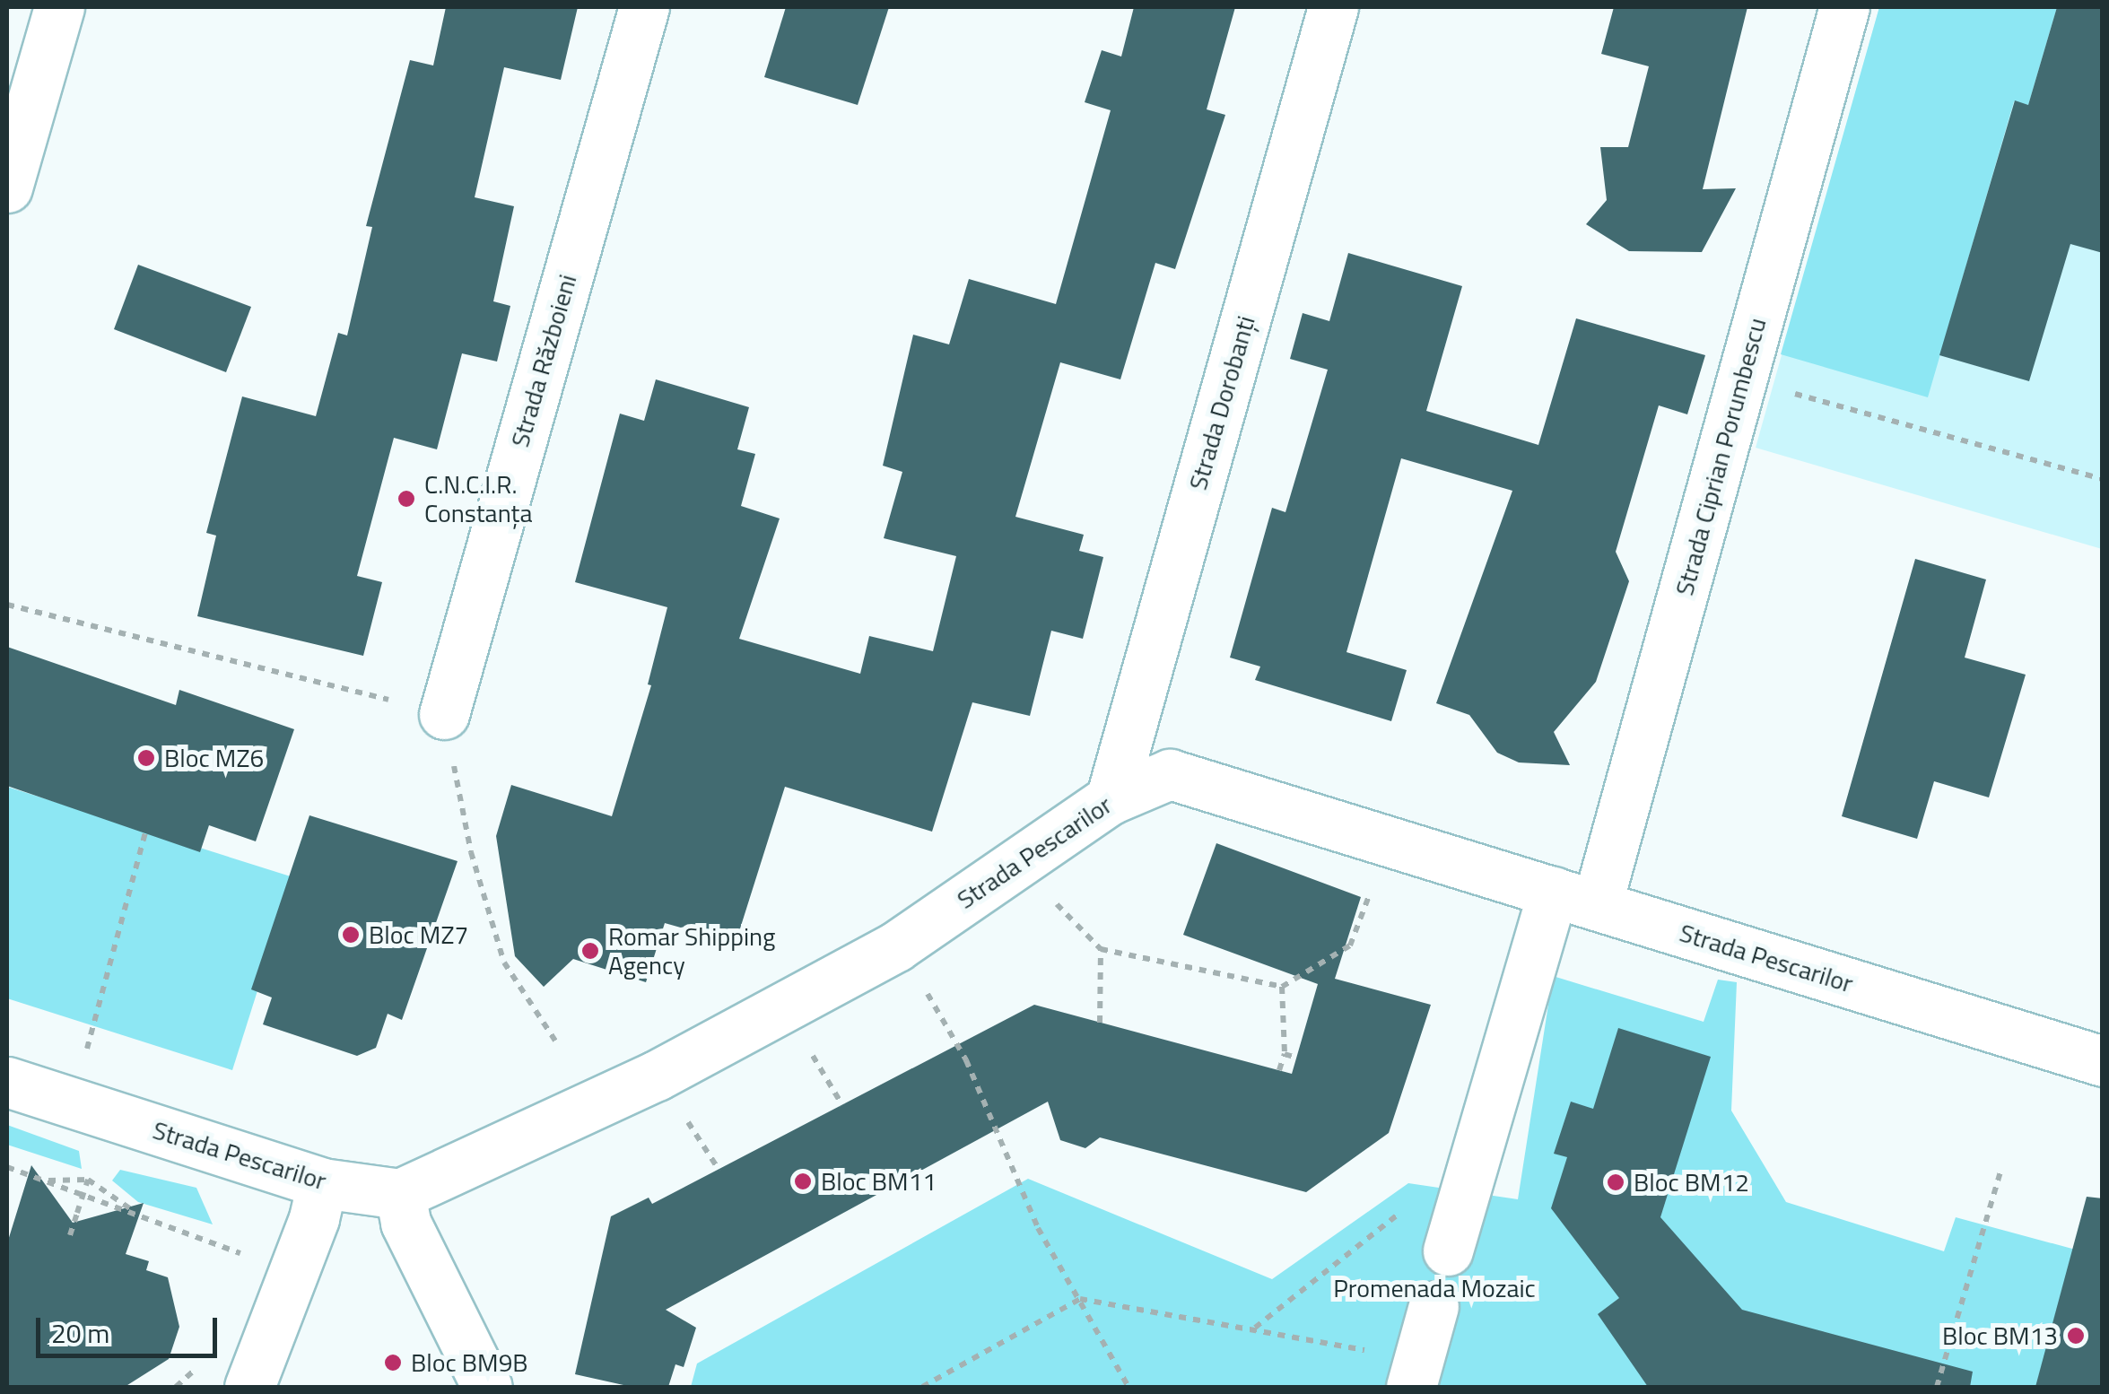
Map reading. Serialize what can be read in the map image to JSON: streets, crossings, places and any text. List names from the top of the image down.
{
  "streets": {
    "street": [
      "Strada Războieni",
      "Strada Dorobanți",
      "Strada Ciprian Porumbescu",
      "Strada Pescarilor"
    ]
  },
  "crossings": [
    ["Strada Dorobanți", "Strada Pescarilor"],
    ["Strada Ciprian Porumbescu", "Strada Pescarilor"]
  ],
  "parks": ["Promenada Mozaic"],
  "places": [
    "C.N.C.I.R. Constanța",
    "Bloc MZ6",
    "Bloc MZ7",
    "Romar Shipping Agency",
    "Bloc BM11",
    "Bloc BM12",
    "Bloc BM13",
    "Bloc BM9B"
  ],
  "scale_bar": "20 m"
}
